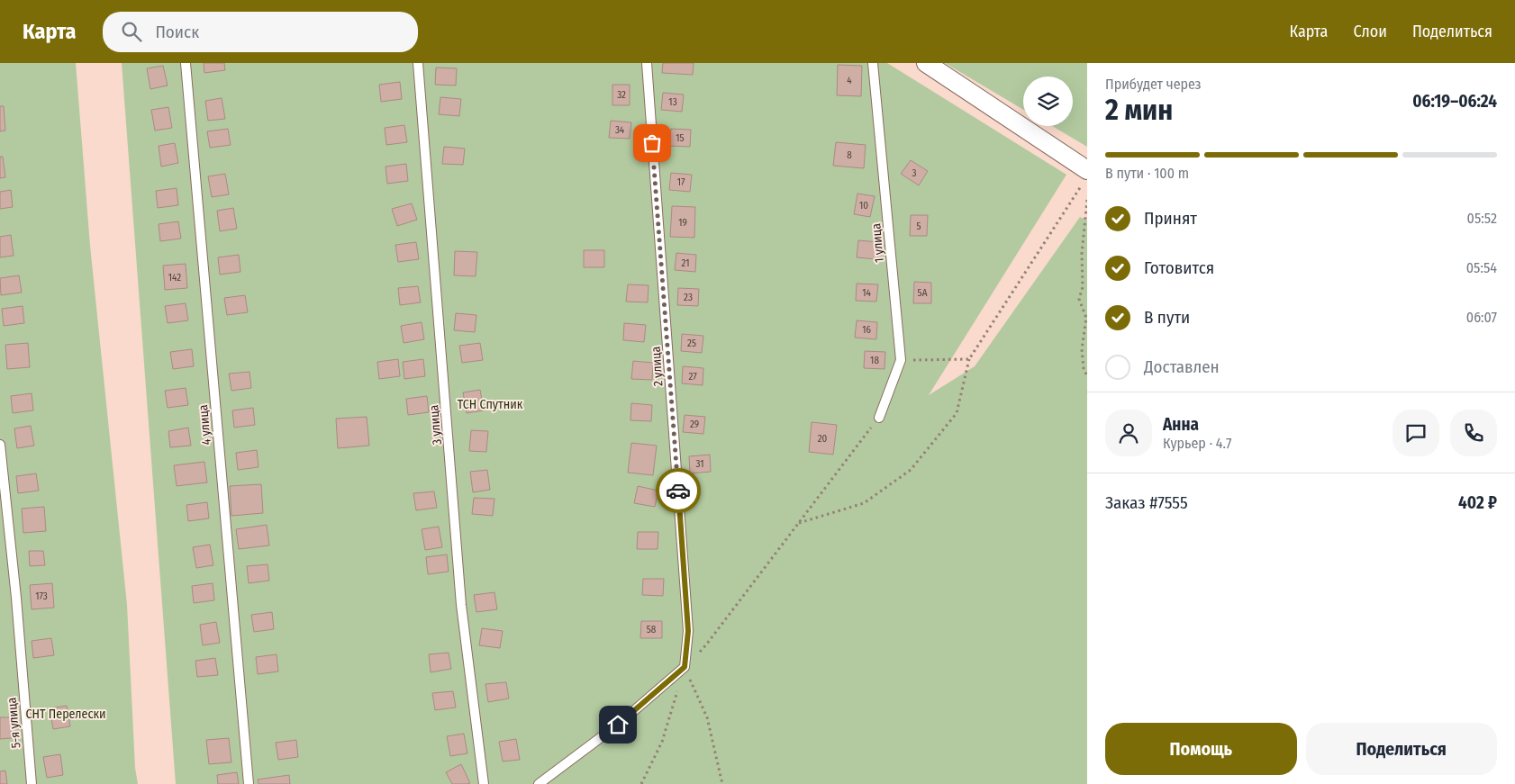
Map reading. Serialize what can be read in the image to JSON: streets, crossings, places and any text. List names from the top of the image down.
{
  "streets": {
    "lane": [
      "1 улица",
      "2 улица",
      "4 улица",
      "3 улица",
      "5-я улица"
    ]
  },
  "parks": ["ТСН Спутник", "СНТ Перелески"],
  "house_numbers": [
    "4",
    "32",
    "13",
    "34",
    "15",
    "8",
    "3",
    "17",
    "10",
    "19",
    "5",
    "21",
    "142",
    "14",
    "5А",
    "23",
    "16",
    "25",
    "18",
    "27",
    "29",
    "20",
    "31",
    "173",
    "58"
  ],
  "page": {
    "header": "Карта",
    "search": "Поиск",
    "nav": ["Карта", "Слои", "Поделиться"],
    "heading": ["2 мин", "Прибудет через", "06:19–06:24"],
    "panel": [
      "Анна",
      "Курьер · 4.7",
      "Заказ #7555",
      "402 ₽"
    ],
    "bar": "В пути · 100 m",
    "list": [
      ["Принят", "05:52"],
      ["Готовится", "05:54"],
      ["В пути", "06:07"],
      "Доставлен"
    ],
    "buttons": ["Помощь", "Поделиться"]
  }
}
